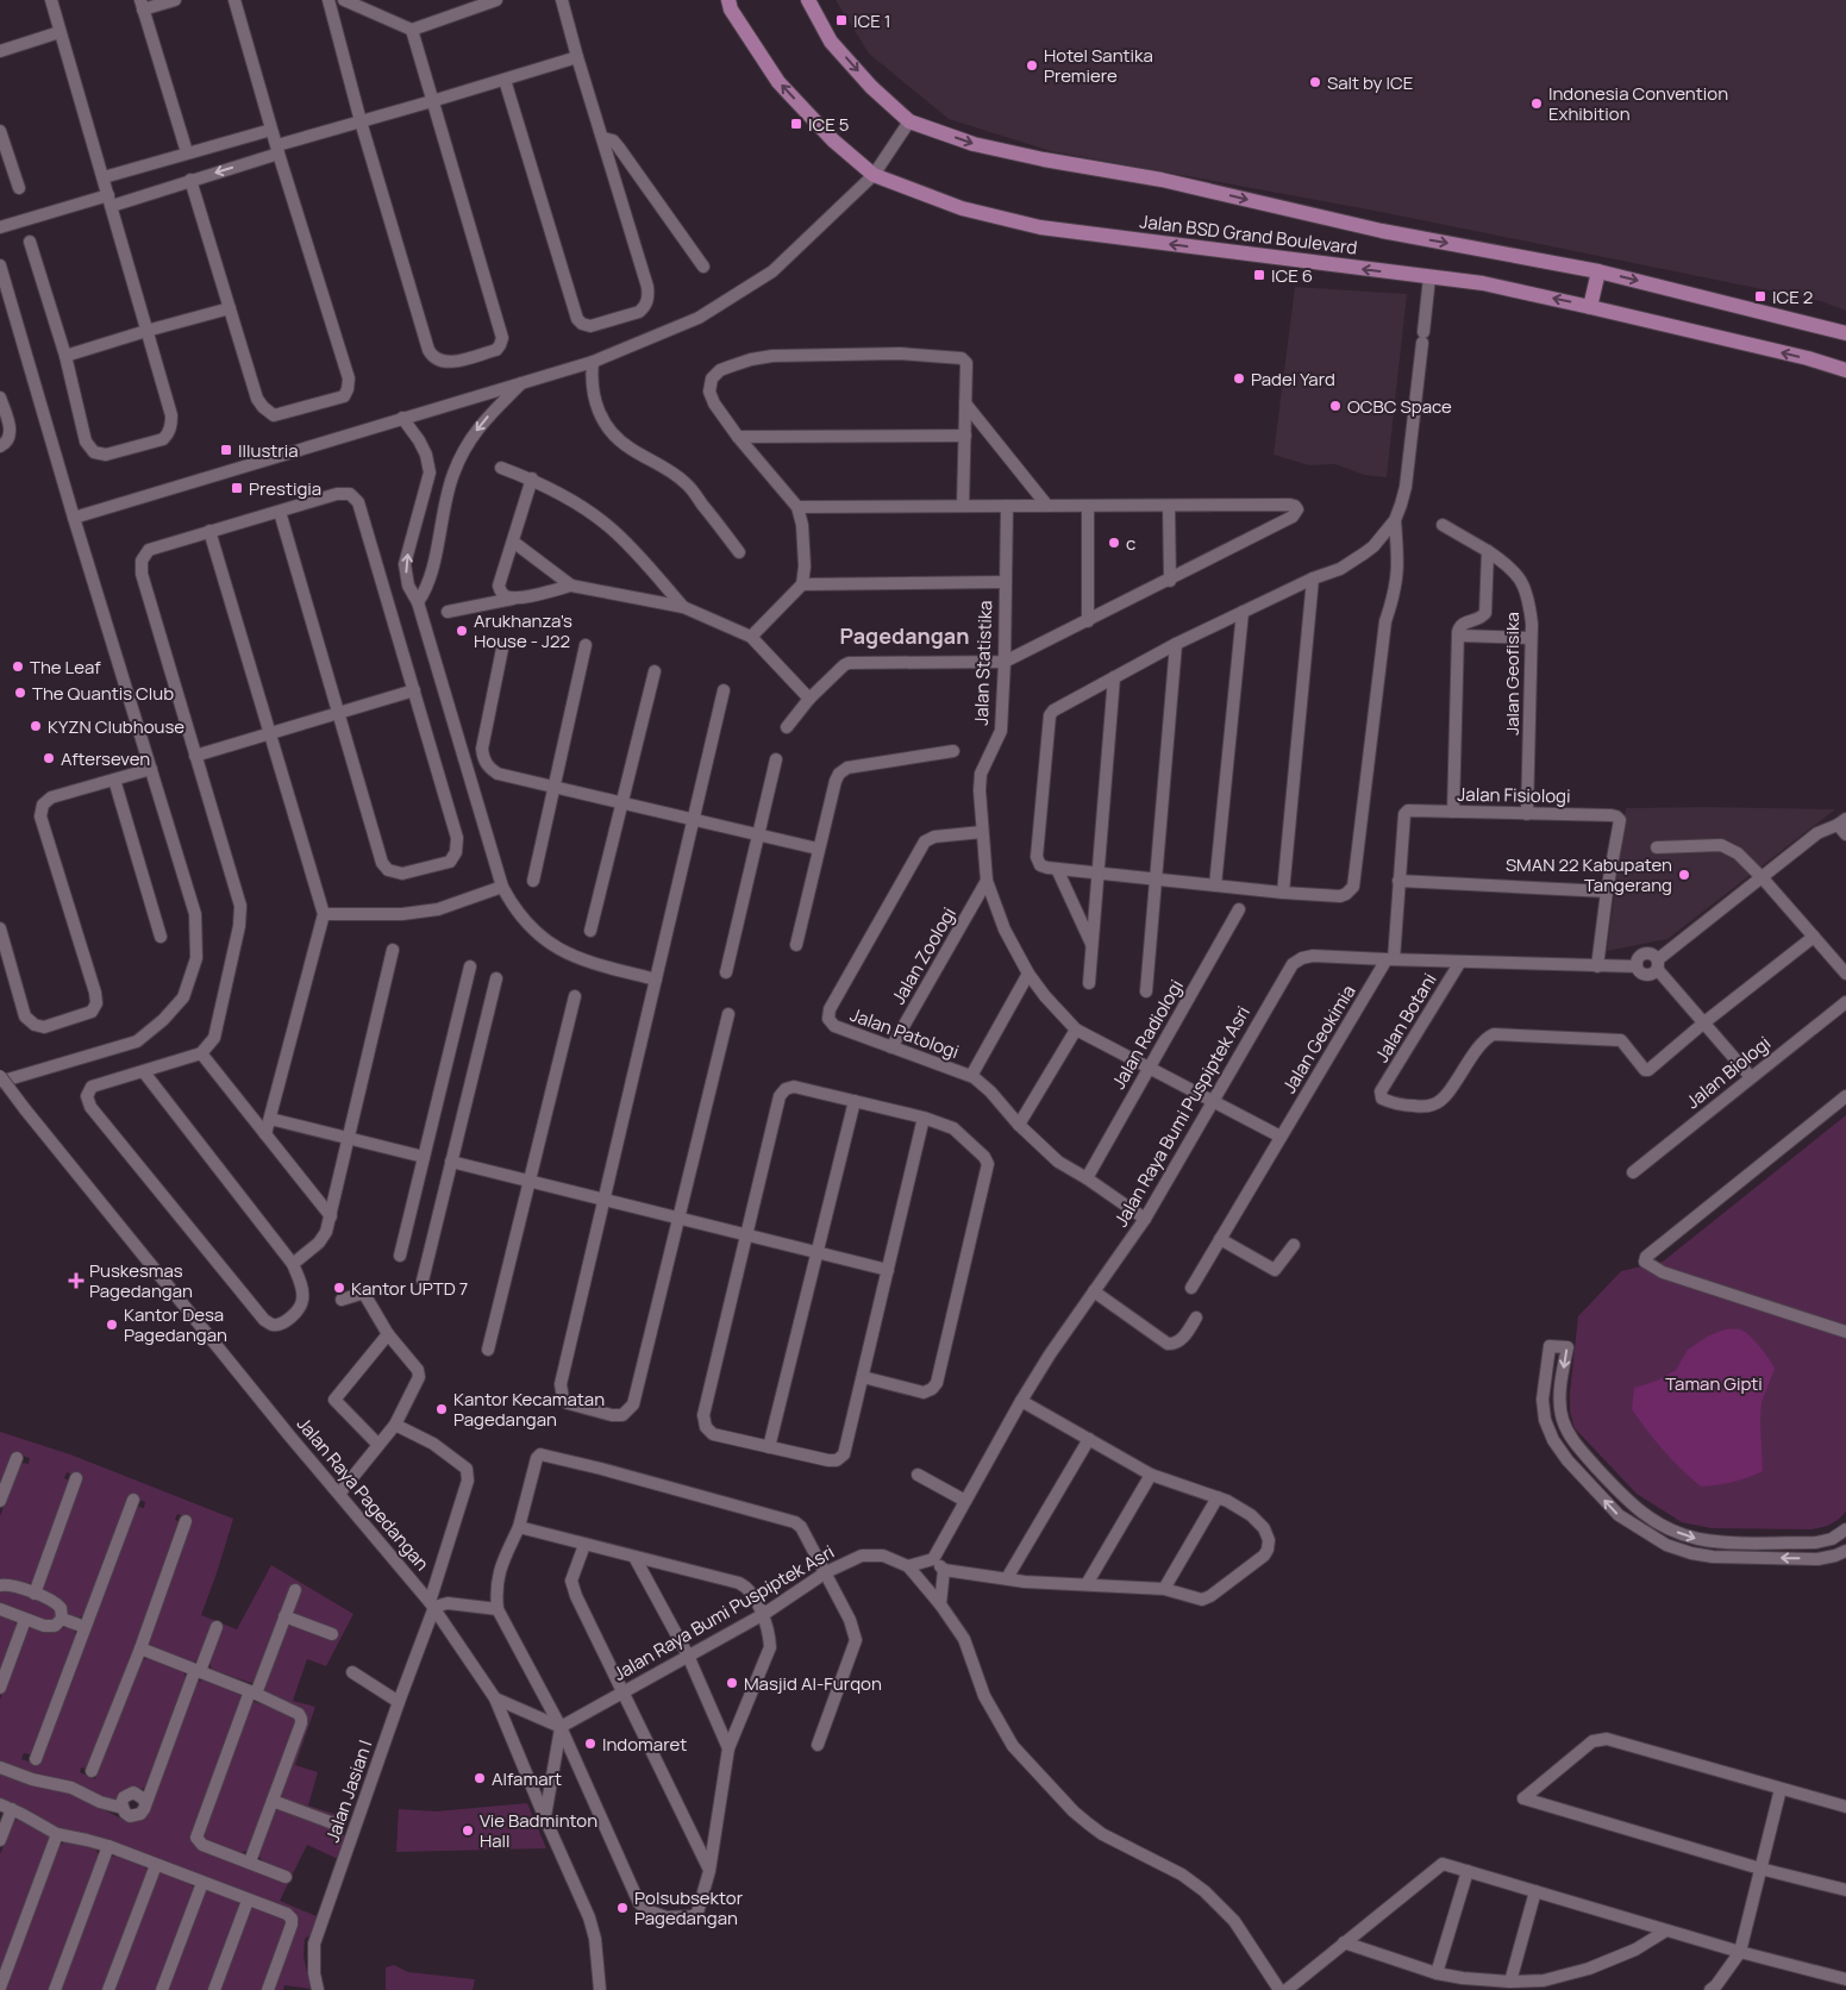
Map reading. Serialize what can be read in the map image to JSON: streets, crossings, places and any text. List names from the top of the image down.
{
  "streets": {
    "main road": ["Jalan BSD Grand Boulevard"],
    "street": [
      "Jalan Statistika",
      "Jalan Geofisika",
      "Jalan Fisiologi",
      "Jalan Zoologi",
      "Jalan Botani",
      "Jalan Patologi",
      "Jalan Radiologi",
      "Jalan Geokimia",
      "Jalan Biologi",
      "Jalan Raya Bumi Puspiptek Asri",
      "Jalan Raya Pagedangan",
      "Jalan Jasian I"
    ]
  },
  "crossings": [
    ["Jalan Statistika", "Jalan Zoologi"],
    ["Jalan Statistika", "Jalan Patologi"],
    ["Jalan Statistika", "Jalan Radiologi"],
    ["Jalan Statistika", "Jalan Raya Bumi Puspiptek Asri"],
    ["Jalan Geofisika", "Jalan Fisiologi"],
    ["Jalan Fisiologi", "Jalan Geokimia"],
    ["Jalan Fisiologi", "Jalan Raya Bumi Puspiptek Asri"],
    ["Jalan Zoologi", "Jalan Patologi"],
    ["Jalan Botani", "Jalan Raya Bumi Puspiptek Asri"],
    ["Jalan Patologi", "Jalan Radiologi"],
    ["Jalan Patologi", "Jalan Raya Bumi Puspiptek Asri"],
    ["Jalan Geokimia", "Jalan Raya Bumi Puspiptek Asri"],
    ["Jalan Raya Pagedangan", "Jalan Jasian I"]
  ],
  "districts": ["Pagedangan"],
  "parks": ["Taman Gipti"],
  "places": {
    "transit": [
      "ICE 1",
      "ICE 5",
      "ICE 6",
      "ICE 2",
      "Illustria",
      "Prestigia"
    ],
    "other": [
      "Hotel Santika Premiere",
      "Salt by ICE",
      "Indonesia Convention Exhibition",
      "Padel Yard",
      "OCBC Space",
      "c",
      "Arukhanza's House - J22",
      "The Leaf",
      "The Quantis Club",
      "KYZN Clubhouse",
      "Afterseven",
      "SMAN 22 Kabupaten Tangerang",
      "Kantor UPTD 7",
      "Kantor Desa Pagedangan",
      "Kantor Kecamatan Pagedangan",
      "Masjid Al-Furqon",
      "Indomaret",
      "Alfamart",
      "Vie Badminton Hall",
      "Polsubsektor Pagedangan"
    ],
    "health": ["Puskesmas Pagedangan"]
  }
}
